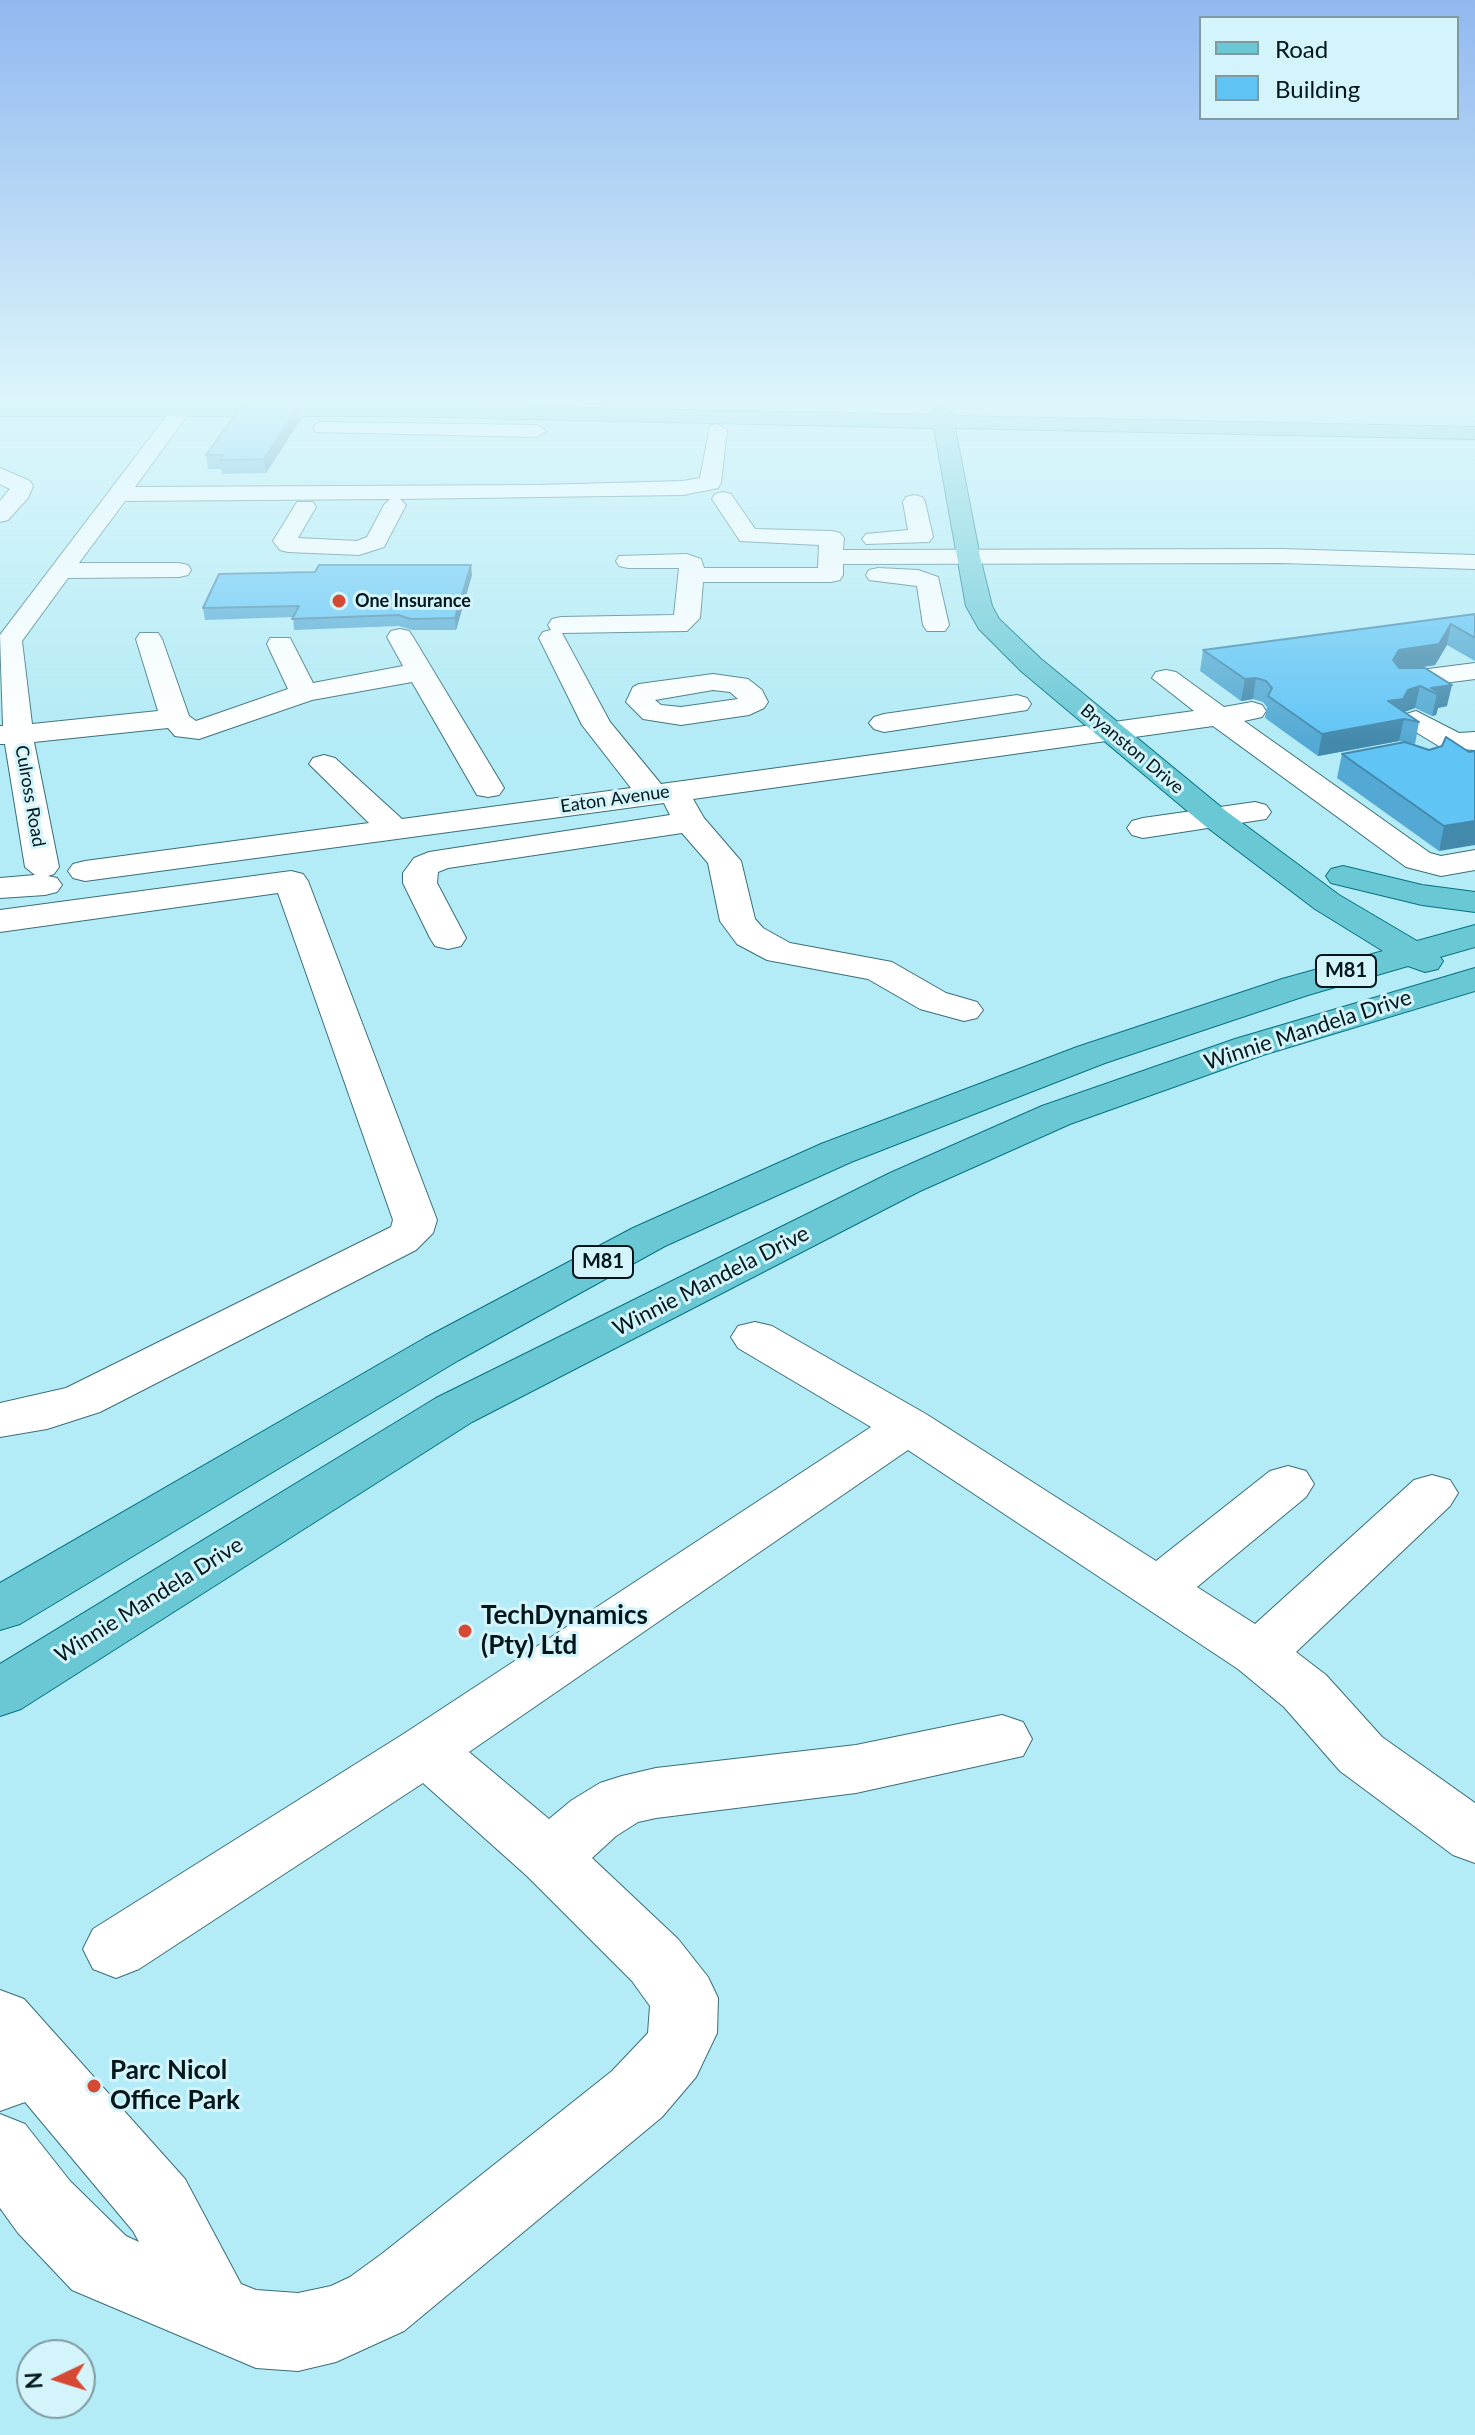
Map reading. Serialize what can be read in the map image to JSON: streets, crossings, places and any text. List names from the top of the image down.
{
  "streets": {
    "main road": ["Bryanston Drive", "M81", "Winnie Mandela Drive"],
    "street": ["Culross Road", "Eaton Avenue"]
  },
  "crossings": [
    ["Bryanston Drive", "Eaton Avenue"],
    ["Bryanston Drive", "Winnie Mandela Drive"],
    ["Culross Road", "Eaton Avenue"]
  ],
  "places": ["One Insurance", "TechDynamics (Pty) Ltd", "Parc Nicol Office Park"],
  "legend": ["Road", "Building"],
  "north": "left"
}
